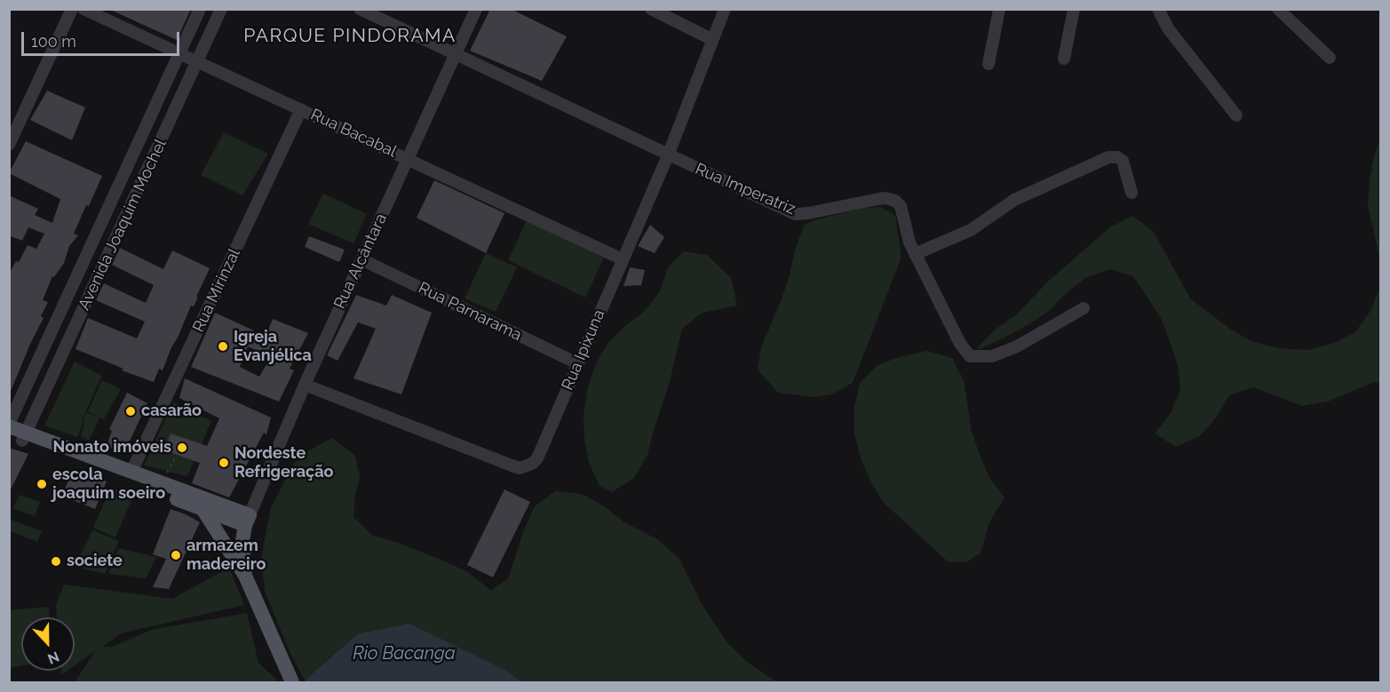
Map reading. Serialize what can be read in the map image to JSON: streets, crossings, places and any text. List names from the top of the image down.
{
  "streets": {
    "street": [
      "Rua Bacabal",
      "Rua Imperatriz",
      "Avenida Joaquim Mochel",
      "Rua Alcântara",
      "Rua Mirinzal",
      "Rua Parnarama",
      "Rua Ipixuna"
    ]
  },
  "crossings": [
    ["Rua Bacabal", "Avenida Joaquim Mochel"],
    ["Rua Bacabal", "Rua Alcântara"],
    ["Rua Bacabal", "Rua Mirinzal"],
    ["Rua Bacabal", "Rua Ipixuna"],
    ["Rua Imperatriz", "Rua Alcântara"],
    ["Rua Imperatriz", "Rua Ipixuna"],
    ["Rua Alcântara", "Rua Parnarama"],
    ["Rua Alcântara", "Rua Ipixuna"],
    ["Rua Parnarama", "Rua Ipixuna"]
  ],
  "districts": ["PARQUE PINDORAMA"],
  "water": ["Rio Bacanga"],
  "places": [
    "Igreja Evanjélica",
    "casarão",
    "Nonato imóveis",
    "Nordeste Refrigeração",
    "escola joaquim soeiro",
    "armazem madereiro",
    "societe"
  ],
  "scale_bar": "100 m",
  "north": "bottom"
}
